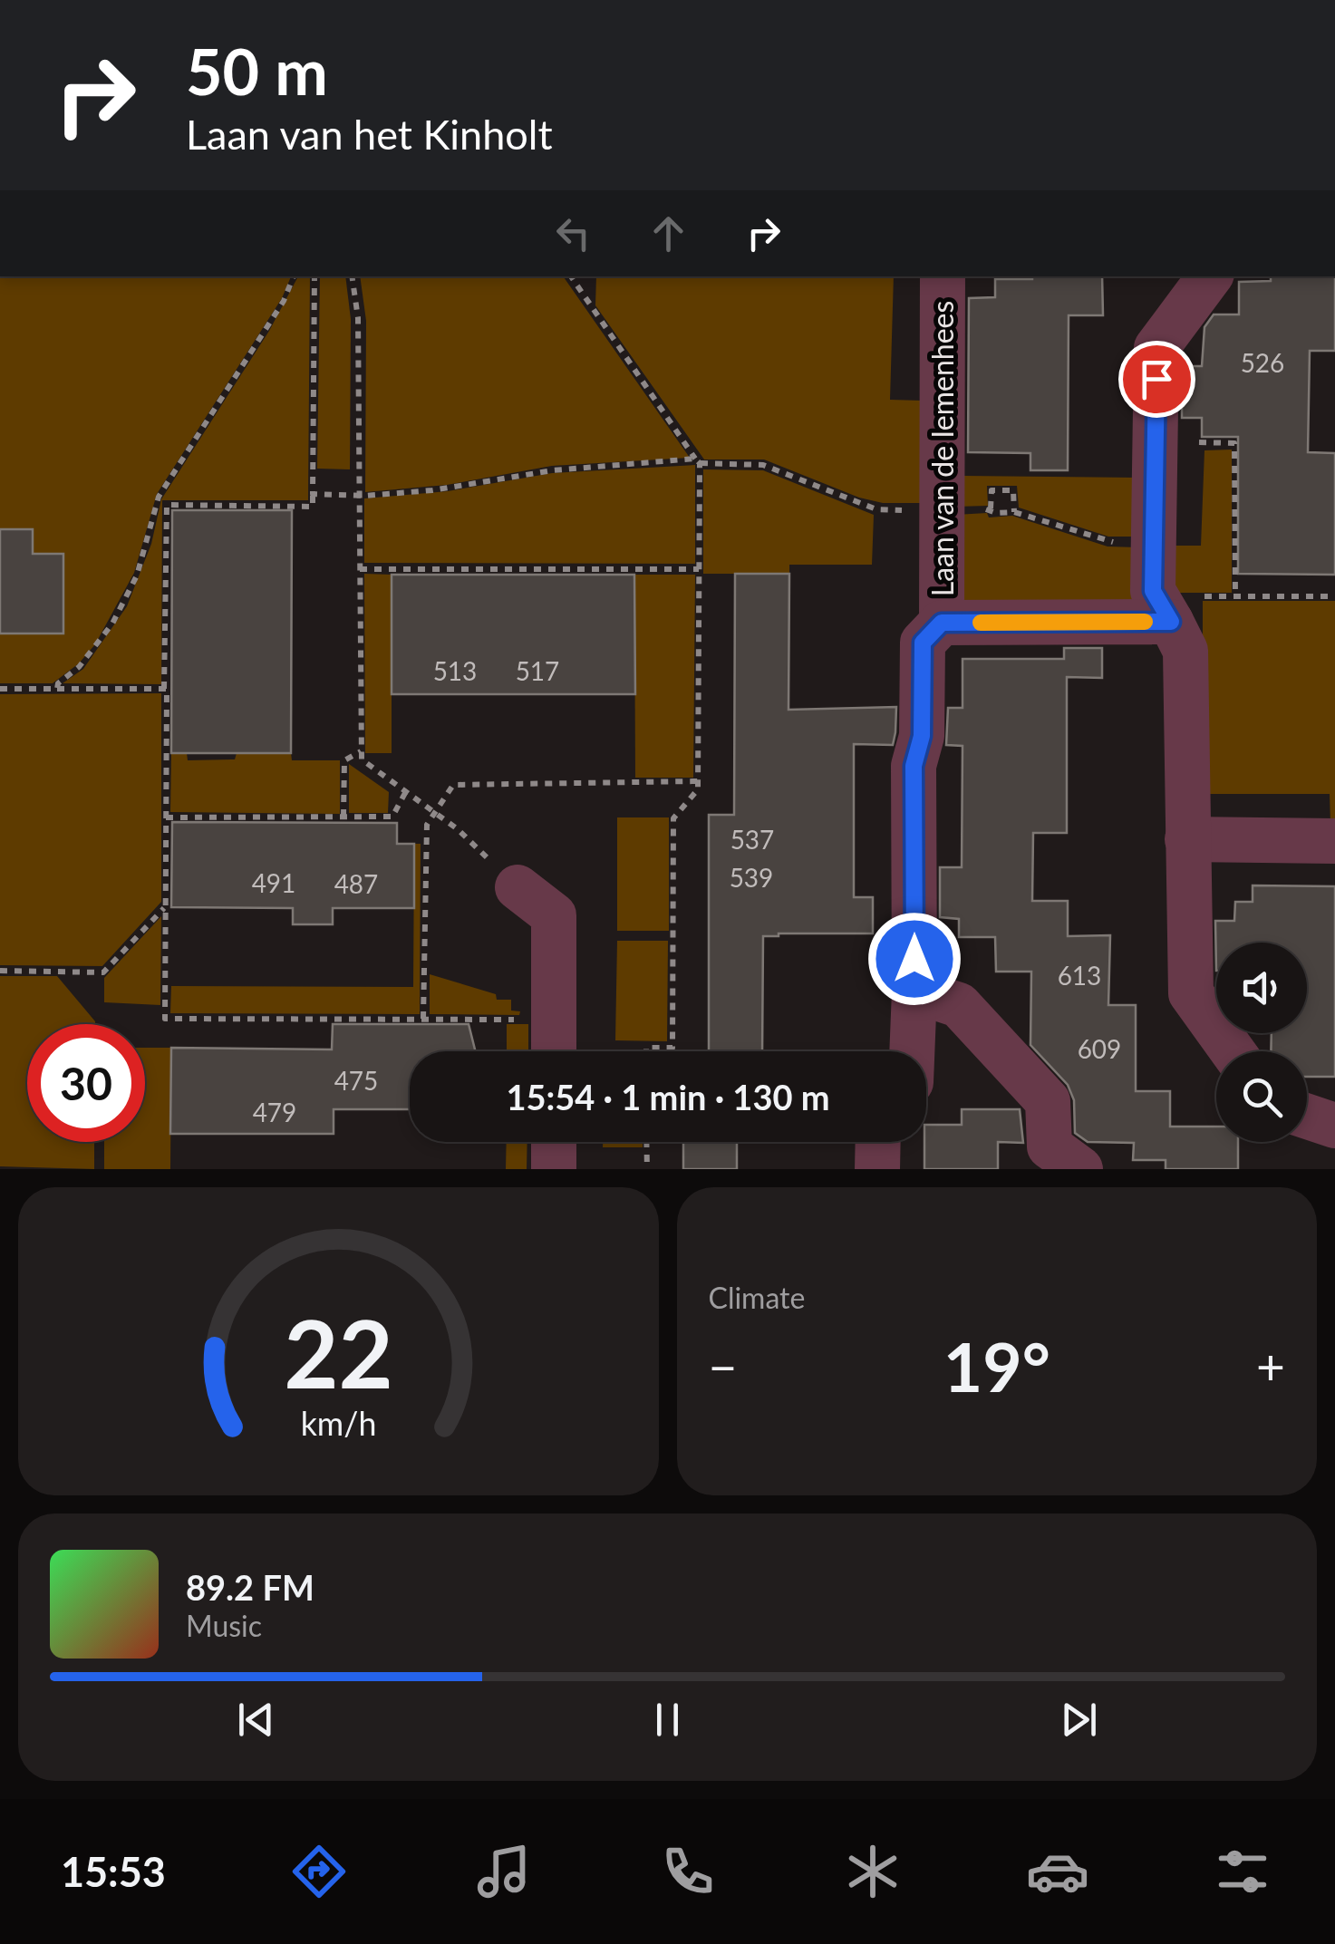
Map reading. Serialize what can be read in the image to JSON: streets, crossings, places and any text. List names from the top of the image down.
{
  "streets": {
    "street": ["Laan van de Iemenhees"]
  },
  "house_numbers": [
    "526",
    "513",
    "517",
    "537",
    "539",
    "491",
    "487",
    "613",
    "609",
    "475",
    "479"
  ],
  "page": {
    "turn": ["50 m", "Laan van het Kinholt"],
    "limit": "30",
    "trip": "15:54 · 1 min · 130 m",
    "tile": "Climate",
    "heat": ["−", "19°", "+"],
    "song": ["89.2 FM", "Music"],
    "tabs": "15:53",
    "gauge": ["22", "km/h"]
  }
}
